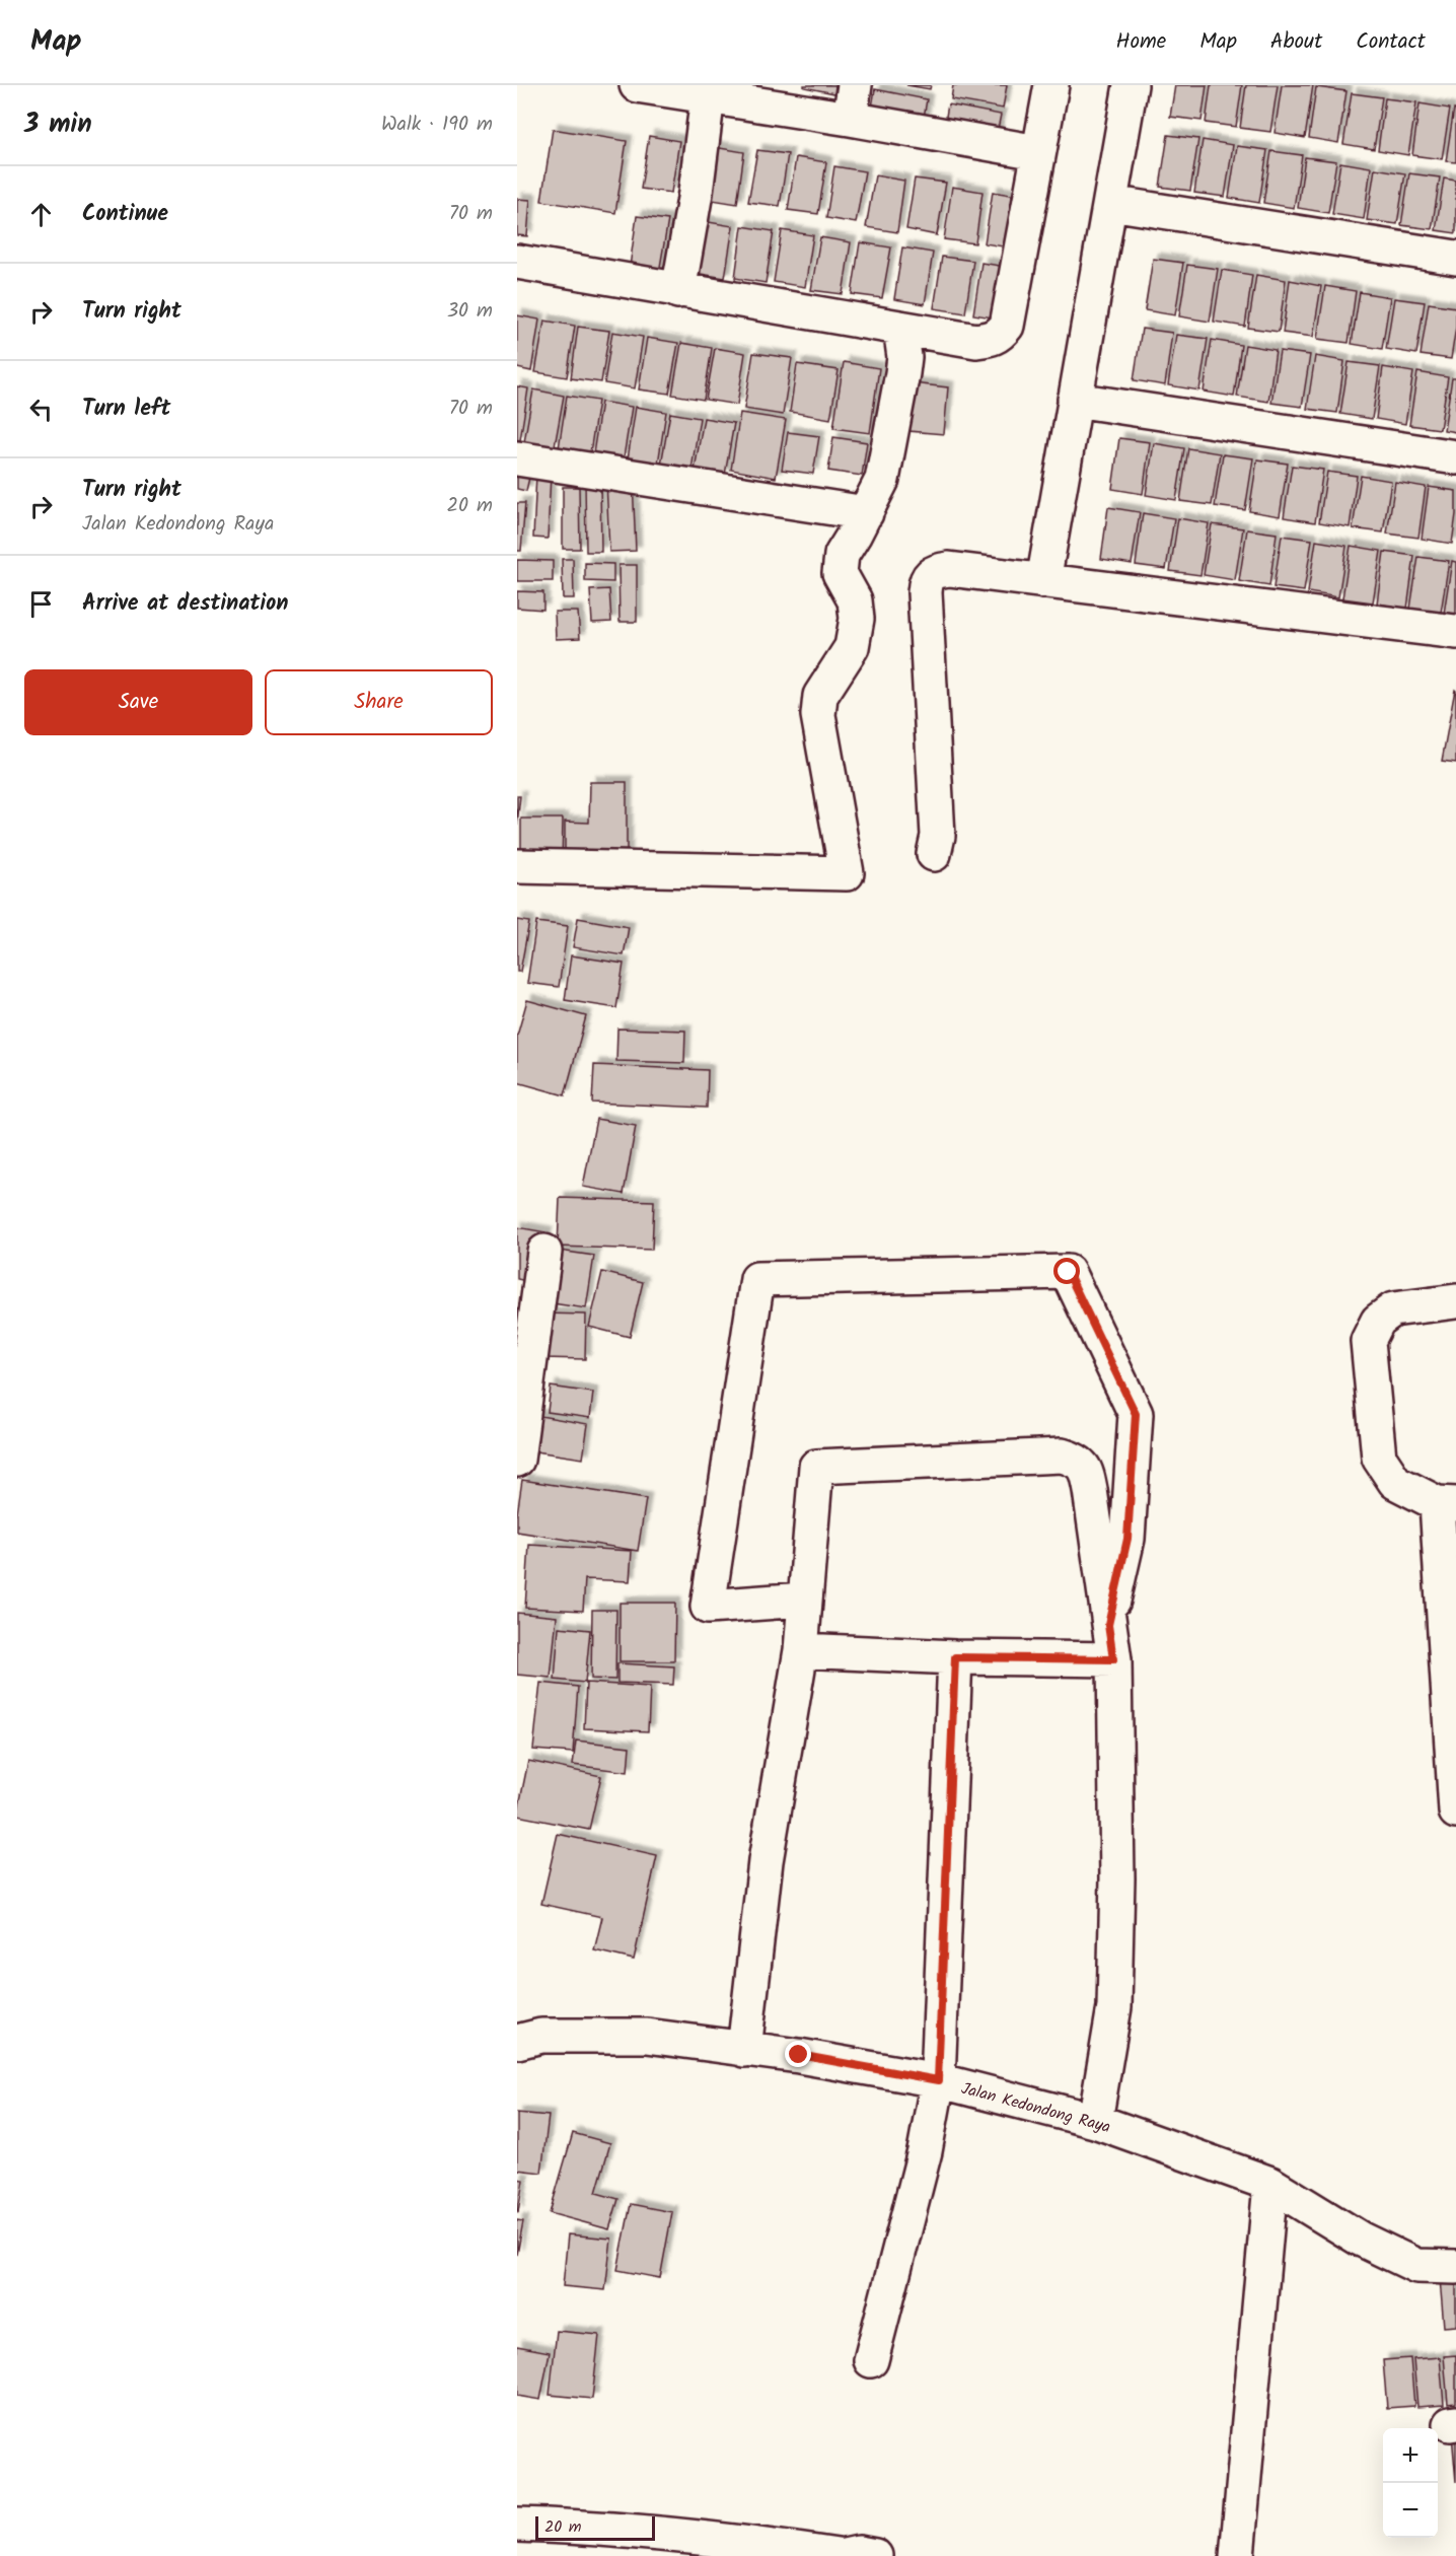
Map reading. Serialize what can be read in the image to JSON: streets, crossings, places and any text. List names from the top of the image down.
{
  "streets": {
    "street": ["Jalan Kedondong Raya"]
  },
  "scale_bar": "20 m",
  "page": {
    "header": "Map",
    "nav": [
      "Home",
      "Map",
      "About",
      "Contact"
    ],
    "heading": ["3 min", "Walk · 190 m"],
    "list": [
      ["Continue", "70 m"],
      ["Turn right", "30 m"],
      ["Turn left", "70 m"],
      ["Turn right", "Jalan Kedondong Raya", "20 m"],
      "Arrive at destination"
    ],
    "buttons": ["Save", "Share"],
    "map_buttons": ["+", "−"],
    "scale": "20 m"
  }
}
